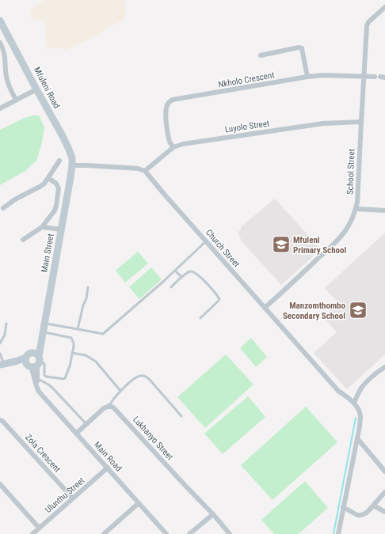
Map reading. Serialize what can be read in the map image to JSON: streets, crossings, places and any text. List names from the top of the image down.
{
  "streets": {
    "street": [
      "Nkholo Crescent",
      "Mfuleni Road",
      "Luyolo Street",
      "School Street",
      "Church Street",
      "Main Street",
      "Lukhanyo Street",
      "Zola Crescent",
      "Main Road",
      "Ulunthu Street"
    ]
  },
  "crossings": [
    ["Nkholo Crescent", "Luyolo Street"],
    ["Nkholo Crescent", "School Street"],
    ["Mfuleni Road", "Main Street"],
    ["Luyolo Street", "School Street"],
    ["Luyolo Street", "Church Street"],
    ["School Street", "Church Street"],
    ["Main Street", "Main Road"],
    ["Zola Crescent", "Ulunthu Street"],
    ["Main Road", "Ulunthu Street"]
  ],
  "places": {
    "school or university": ["Mfuleni Primary School", "Manzomthombo Secondary School"]
  }
}
